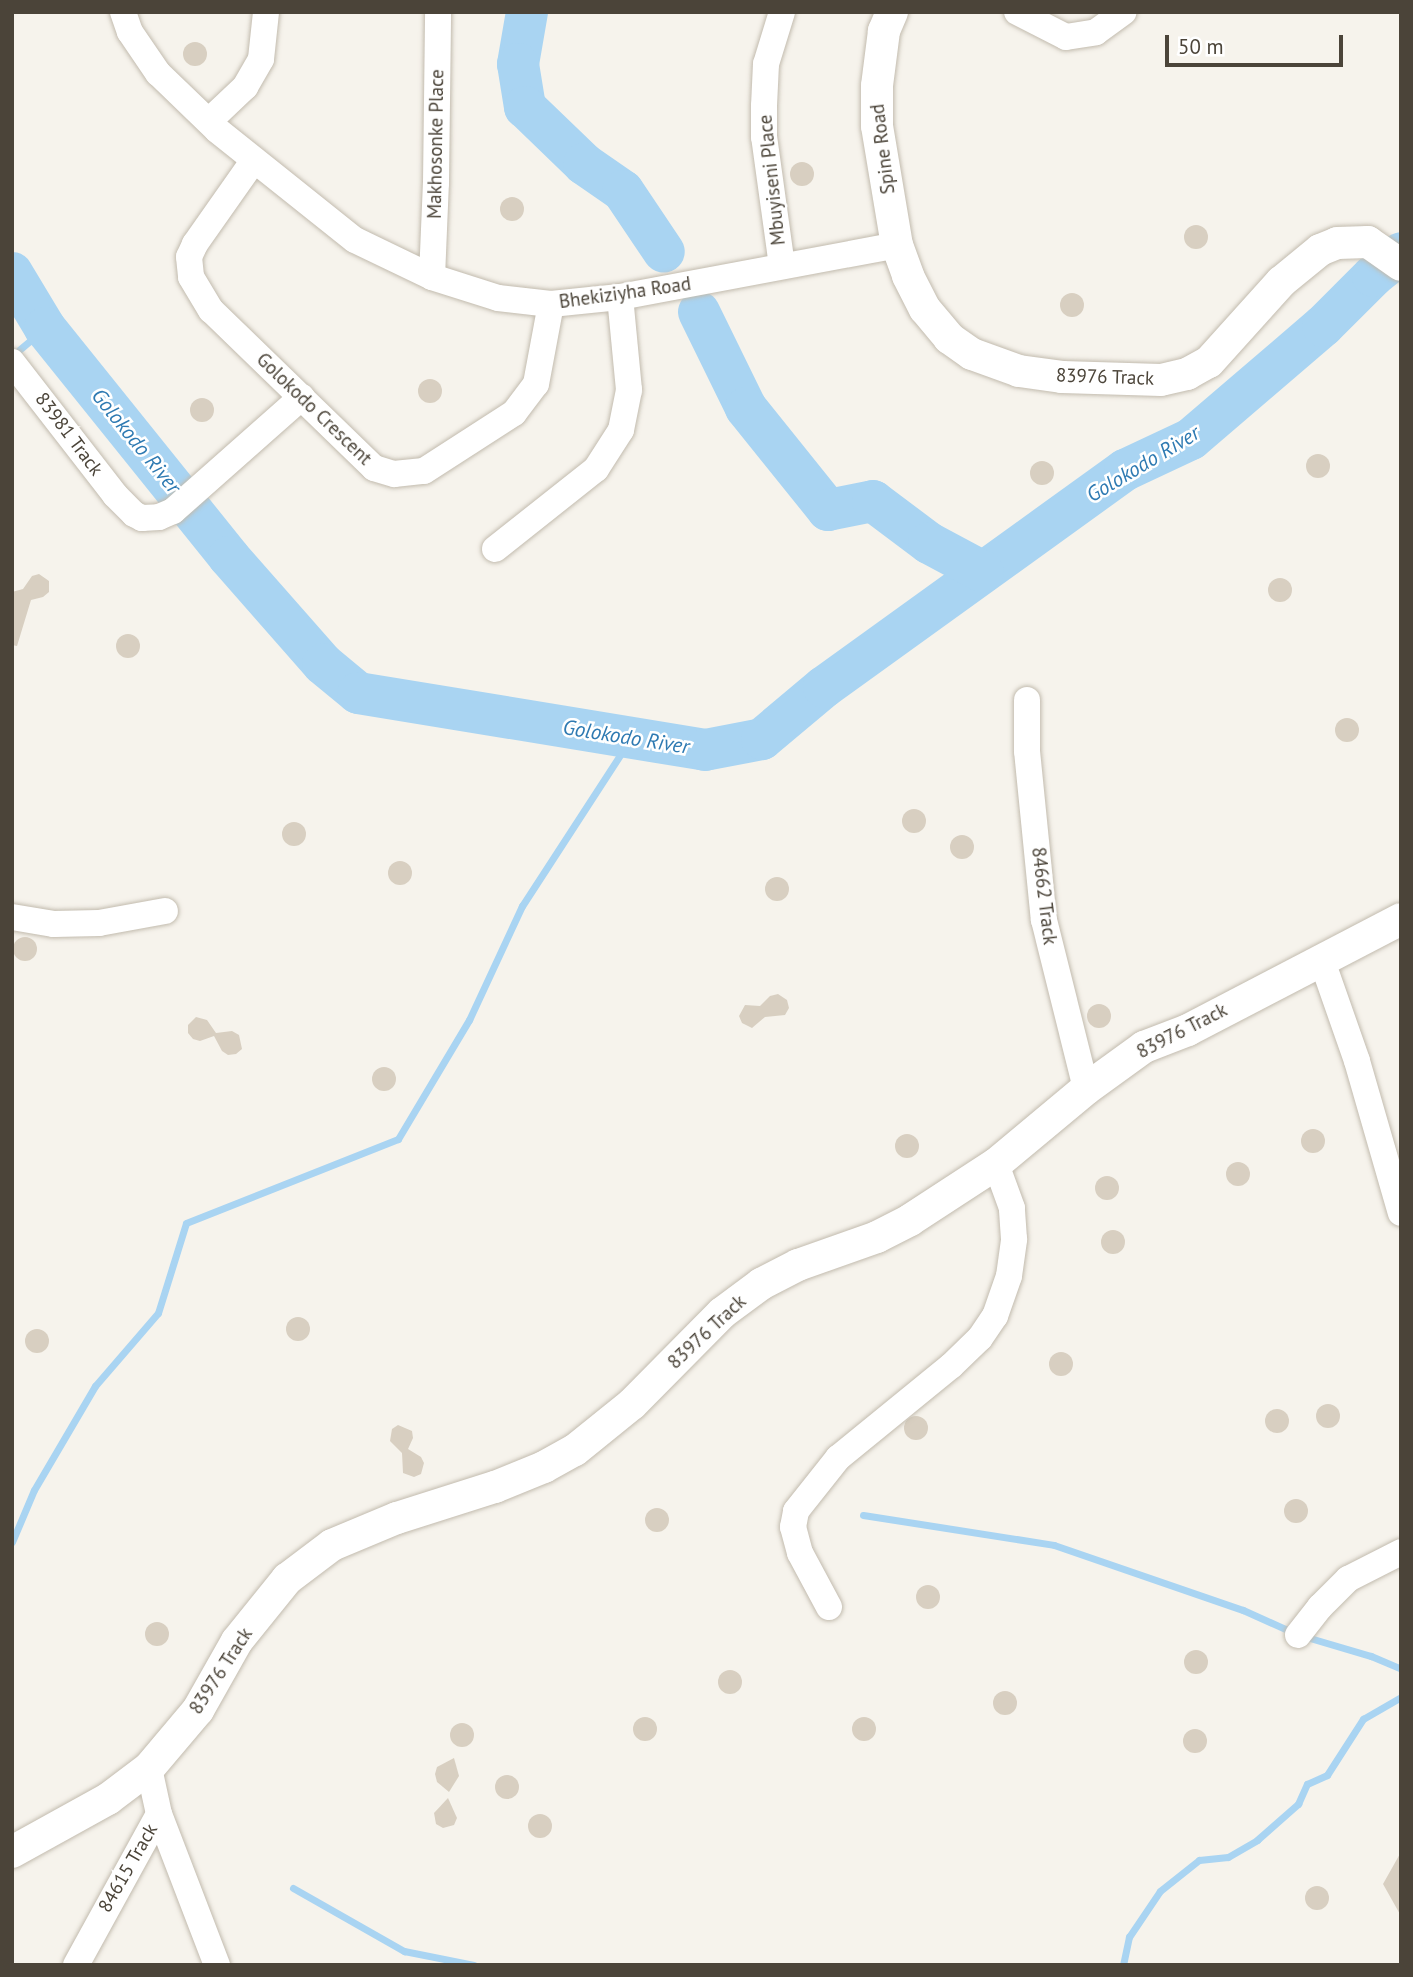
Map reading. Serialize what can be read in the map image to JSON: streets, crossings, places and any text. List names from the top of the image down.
{
  "streets": {
    "street": [
      "Makhosonke Place",
      "Spine Road",
      "Mbuyiseni Place",
      "Bhekiziyha Road",
      "83976 Track",
      "Golokodo Crescent",
      "83981 Track",
      "84662 Track",
      "84615 Track"
    ]
  },
  "crossings": [
    ["Makhosonke Place", "Bhekiziyha Road"],
    ["Spine Road", "Bhekiziyha Road"],
    ["Spine Road", "83976 Track"],
    ["Mbuyiseni Place", "Bhekiziyha Road"],
    ["Bhekiziyha Road", "83976 Track"],
    ["Bhekiziyha Road", "Golokodo Crescent"],
    ["83976 Track", "84662 Track"],
    ["83976 Track", "84615 Track"],
    ["Golokodo Crescent", "83981 Track"]
  ],
  "water": ["Golokodo River"],
  "scale_bar": "50 m"
}
